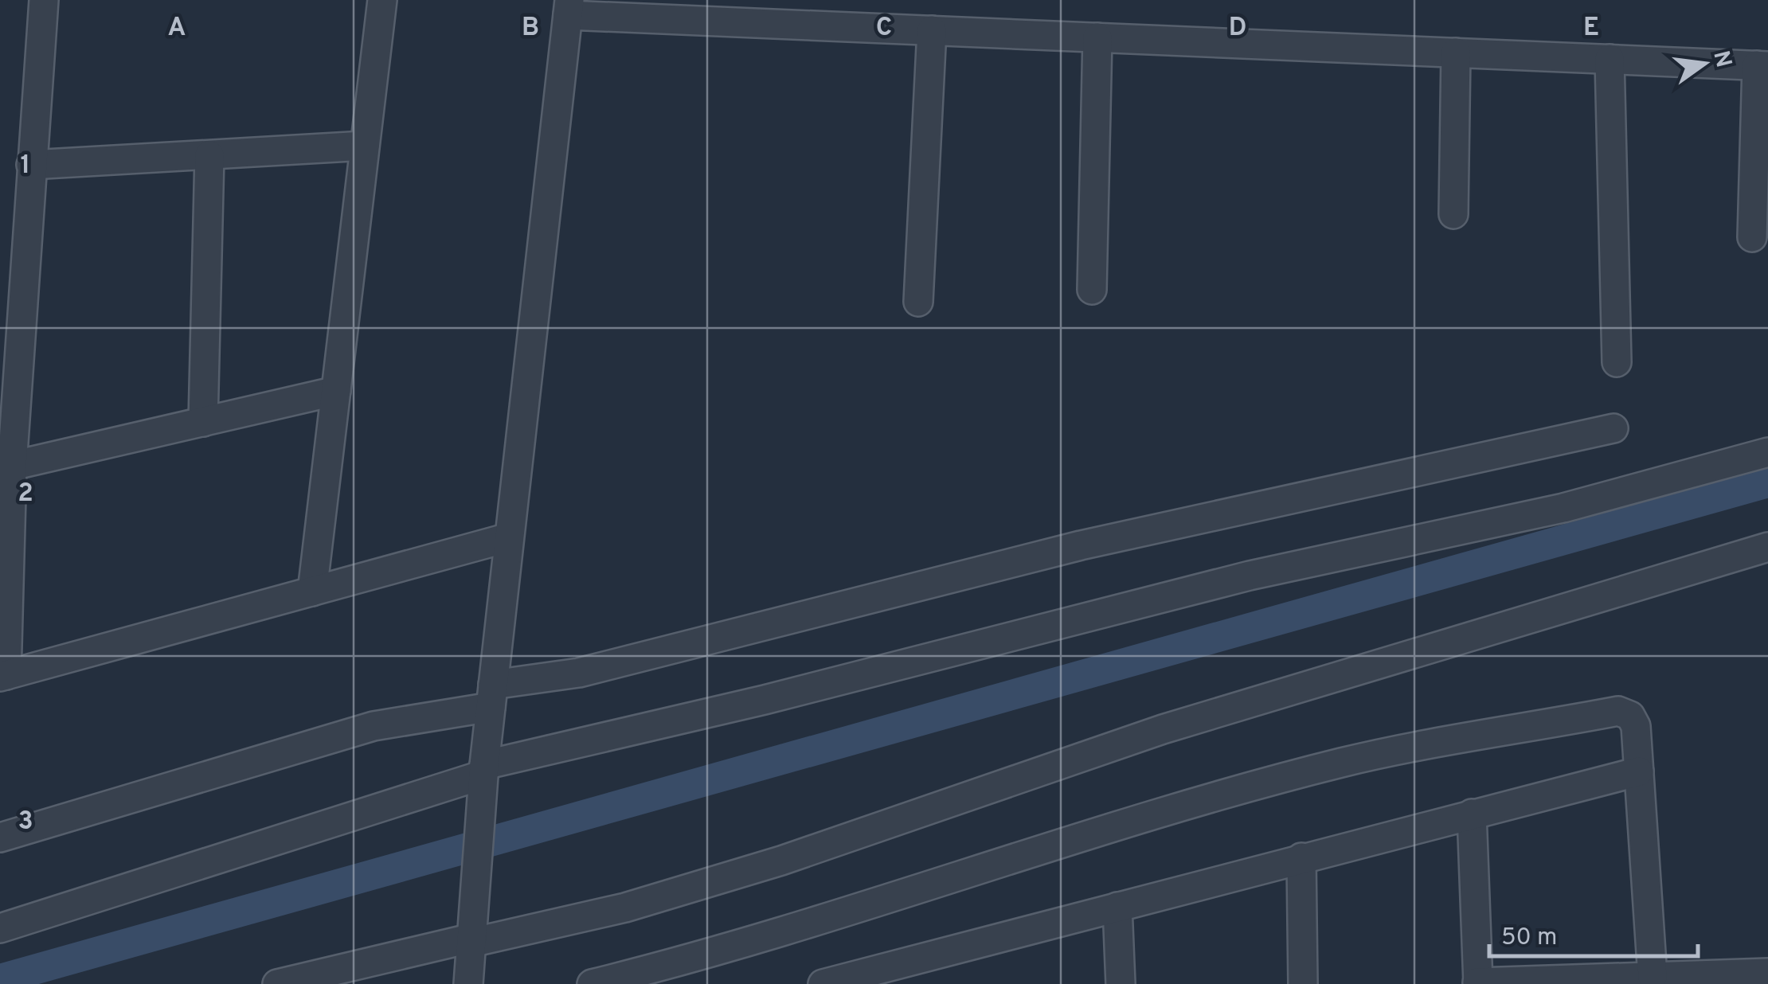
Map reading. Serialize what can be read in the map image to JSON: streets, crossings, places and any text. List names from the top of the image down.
{
  "scale_bar": "50 m",
  "north": "right",
  "grid": {
    "columns": [
      "A",
      "B",
      "C",
      "D",
      "E"
    ],
    "rows": ["1", "2", "3"]
  }
}
